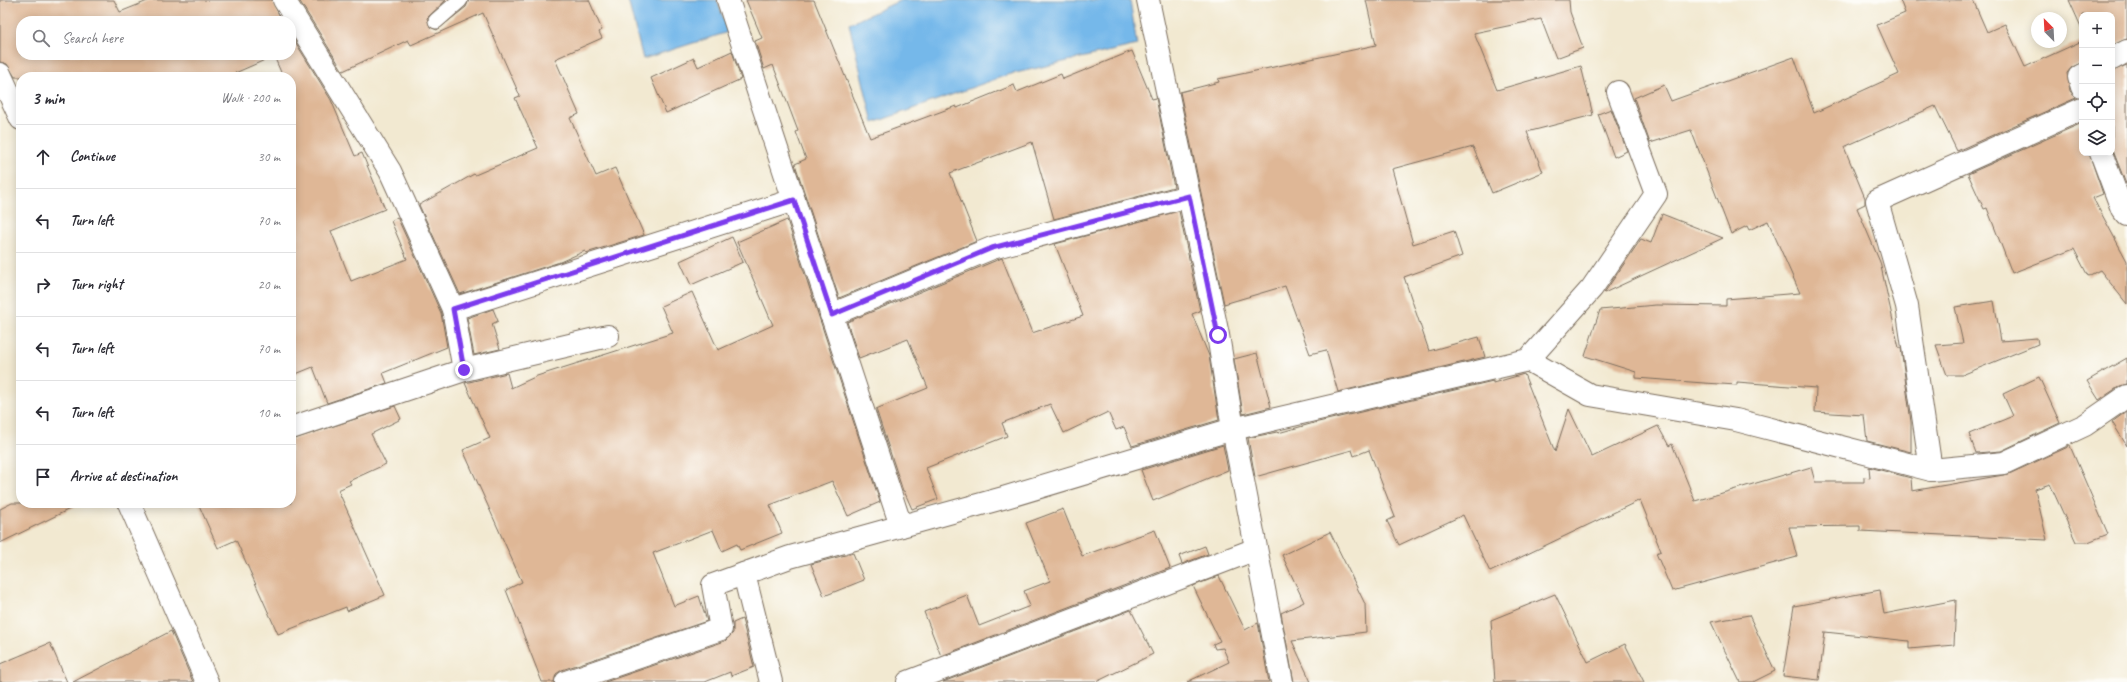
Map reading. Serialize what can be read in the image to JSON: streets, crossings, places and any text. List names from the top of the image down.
{
  "north": "top left",
  "page": {
    "map_buttons": ["+", "−"],
    "search": "Search here",
    "heading": ["3 min", "Walk · 200 m"],
    "list": [
      ["Continue", "30 m"],
      ["Turn left", "70 m"],
      ["Turn right", "20 m"],
      ["Turn left", "70 m"],
      ["Turn left", "10 m"],
      "Arrive at destination"
    ]
  }
}
